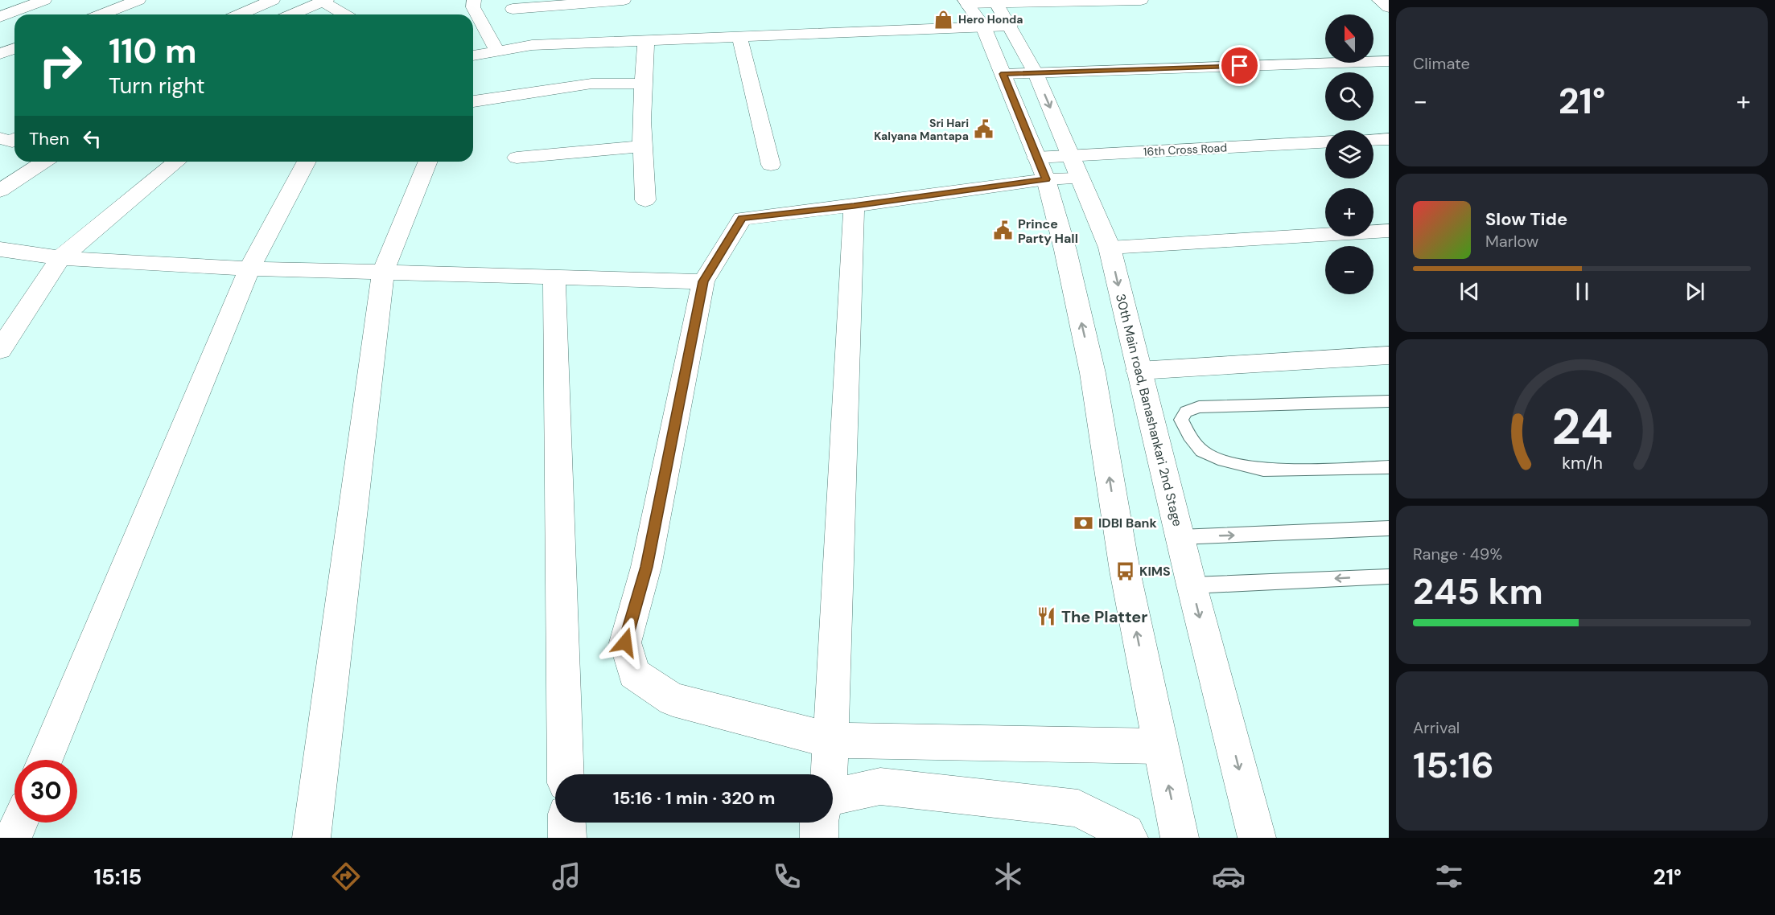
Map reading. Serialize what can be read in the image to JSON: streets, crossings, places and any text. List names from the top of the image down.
{
  "streets": {
    "street": ["16th Cross Road", "30th Main road, Banashankari 2nd Stage"]
  },
  "crossings": [
    ["16th Cross Road", "30th Main road, Banashankari 2nd Stage"]
  ],
  "places": {
    "shop": ["Hero Honda"],
    "public building": ["Sri Hari Kalyana Mantapa", "Prince Party Hall"],
    "bank": ["IDBI Bank"],
    "bus stop": ["KIMS"],
    "restaurant": ["The Platter"]
  },
  "north": "top",
  "page": {
    "tile": [
      "Climate",
      ["Range · 49%", "245 km"],
      ["Arrival", "15:16"]
    ],
    "map_buttons": ["+", "−"],
    "turn": ["110 m", "Turn right"],
    "heat": ["−", "21°", "+"],
    "then": "Then",
    "song": ["Slow Tide", "Marlow"],
    "limit": "30",
    "trip": "15:16 · 1 min · 320 m",
    "tabs": ["15:15", "21°"],
    "gauge": ["24", "km/h"]
  }
}
